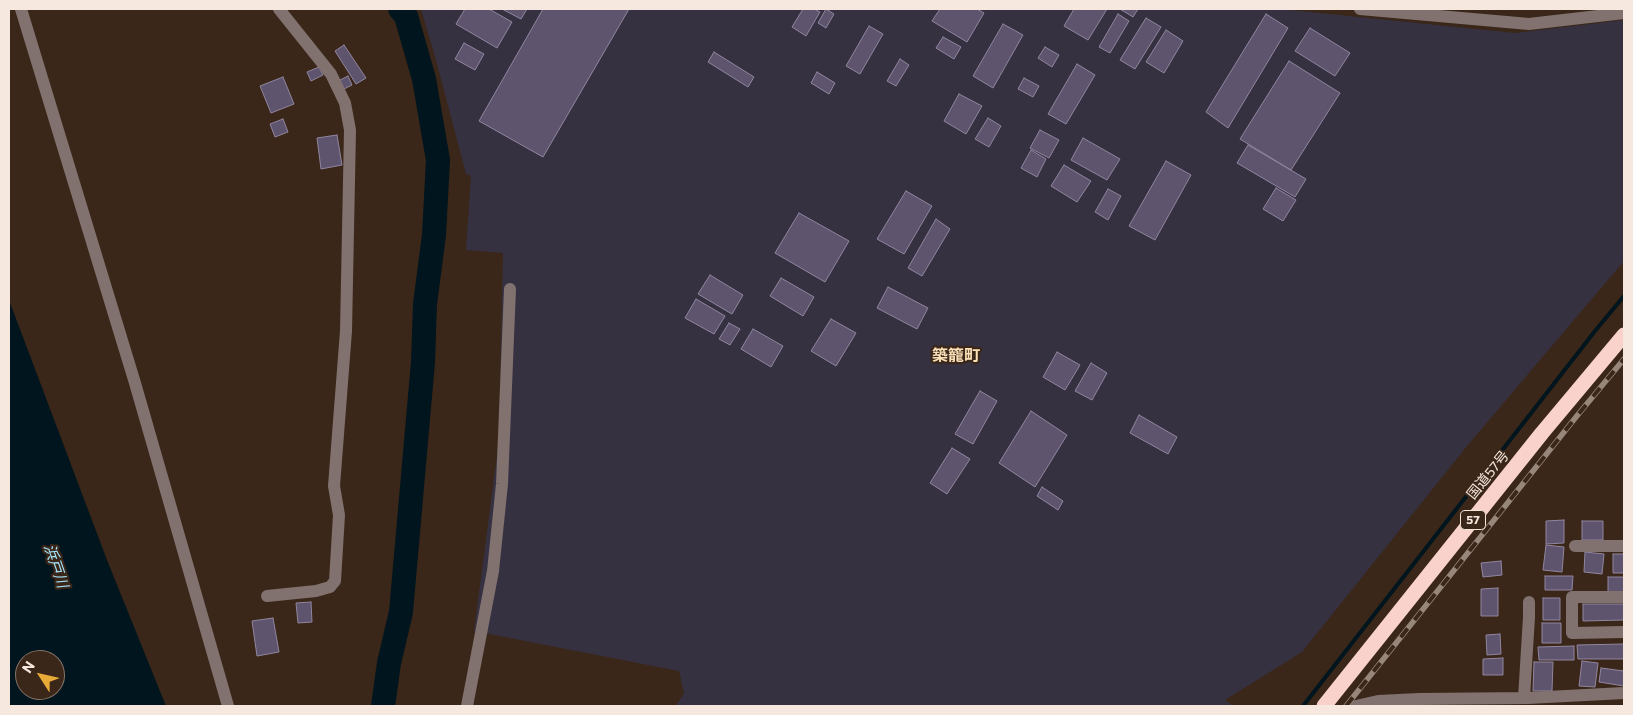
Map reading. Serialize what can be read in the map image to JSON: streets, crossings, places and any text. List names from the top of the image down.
{
  "streets": {
    "highway": ["国道57号", "57"]
  },
  "districts": ["築籠町"],
  "water": ["浜戸川"],
  "north": "top left"
}
